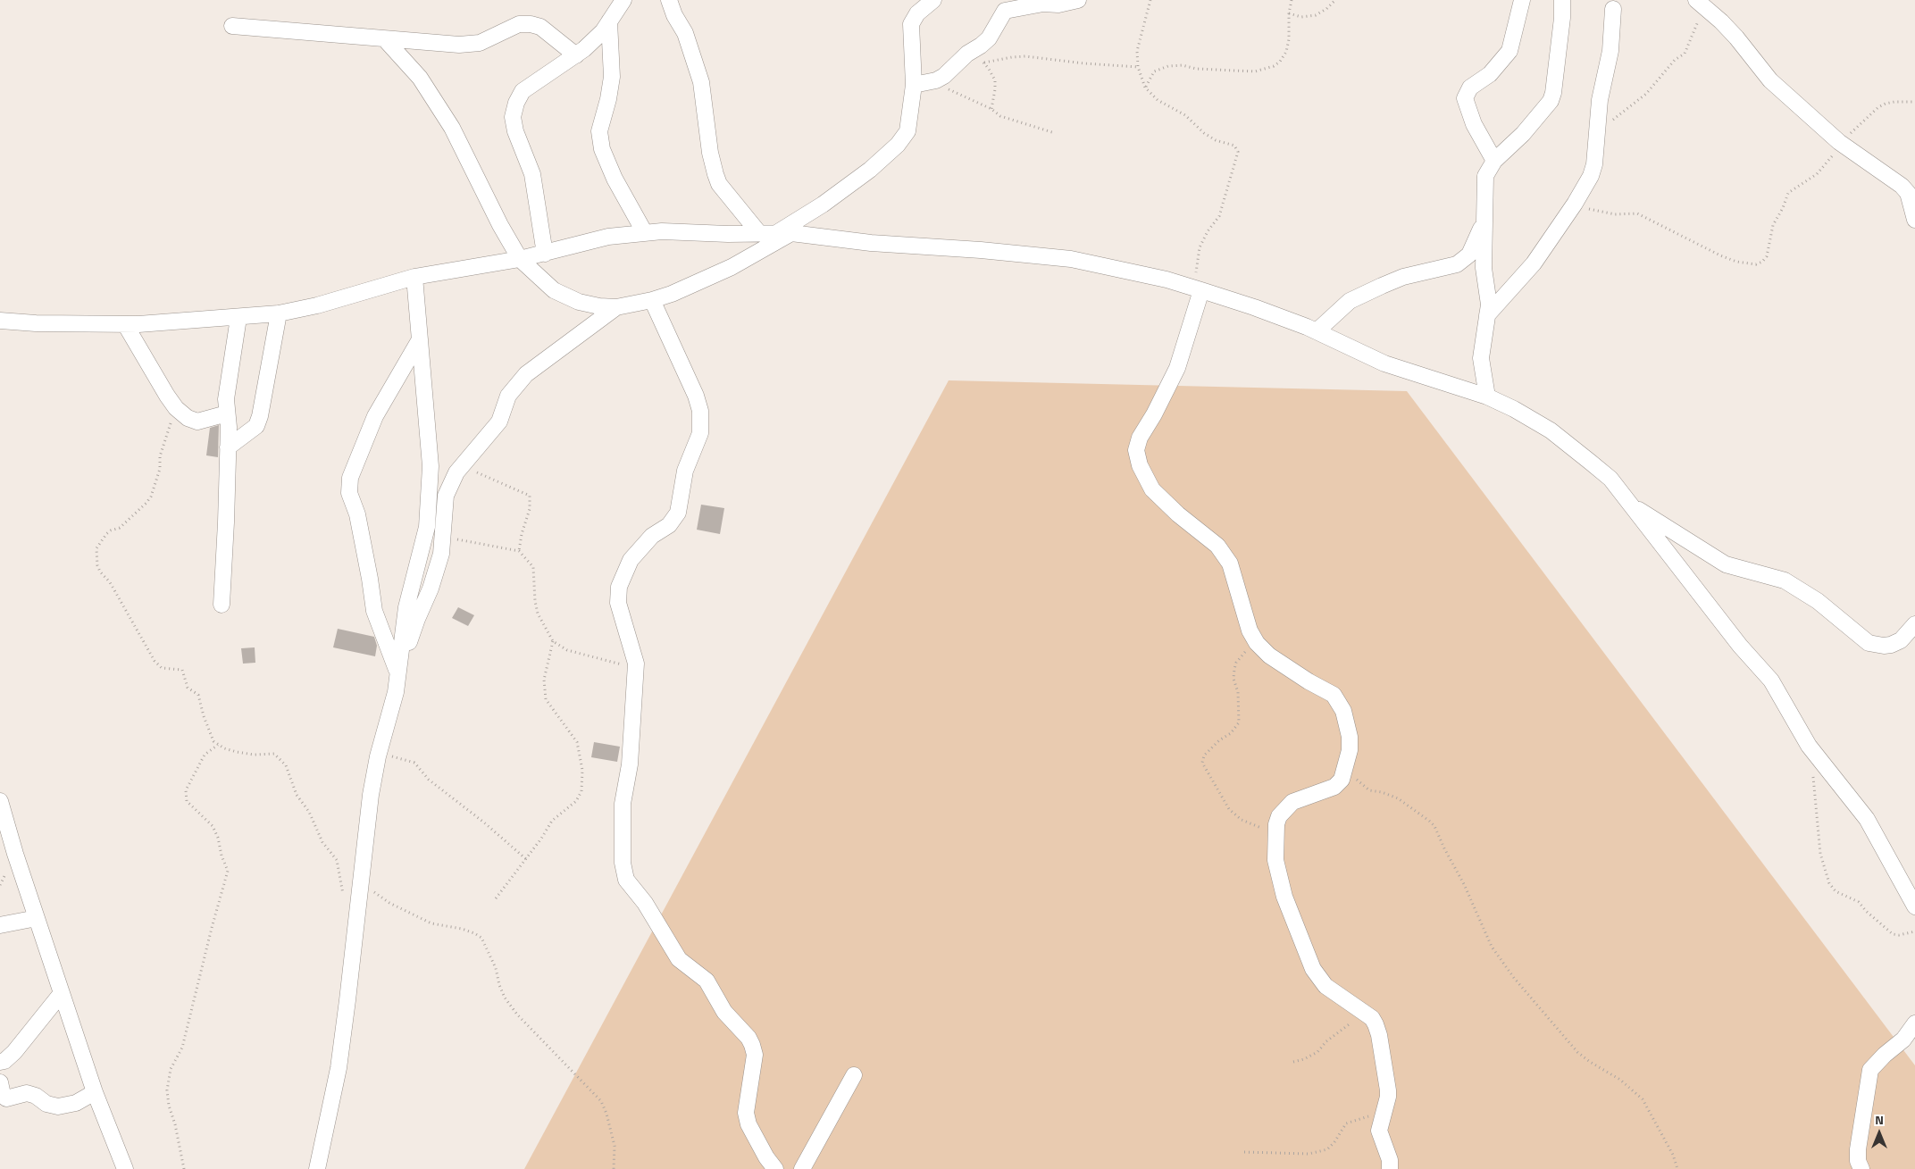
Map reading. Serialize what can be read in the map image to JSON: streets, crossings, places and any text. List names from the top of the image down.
{
  "north": "top"
}
